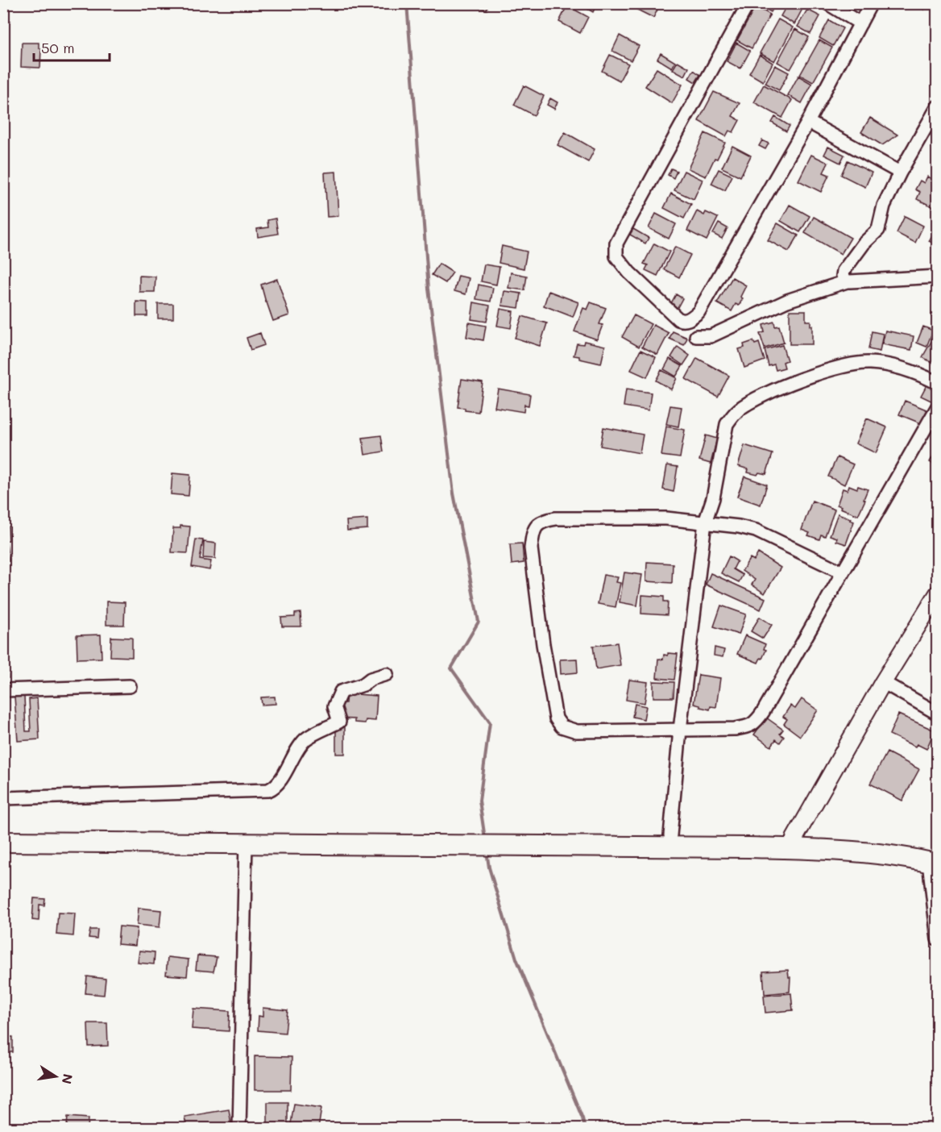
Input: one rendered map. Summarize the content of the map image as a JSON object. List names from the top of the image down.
{
  "scale_bar": "50 m",
  "north": "right"
}
